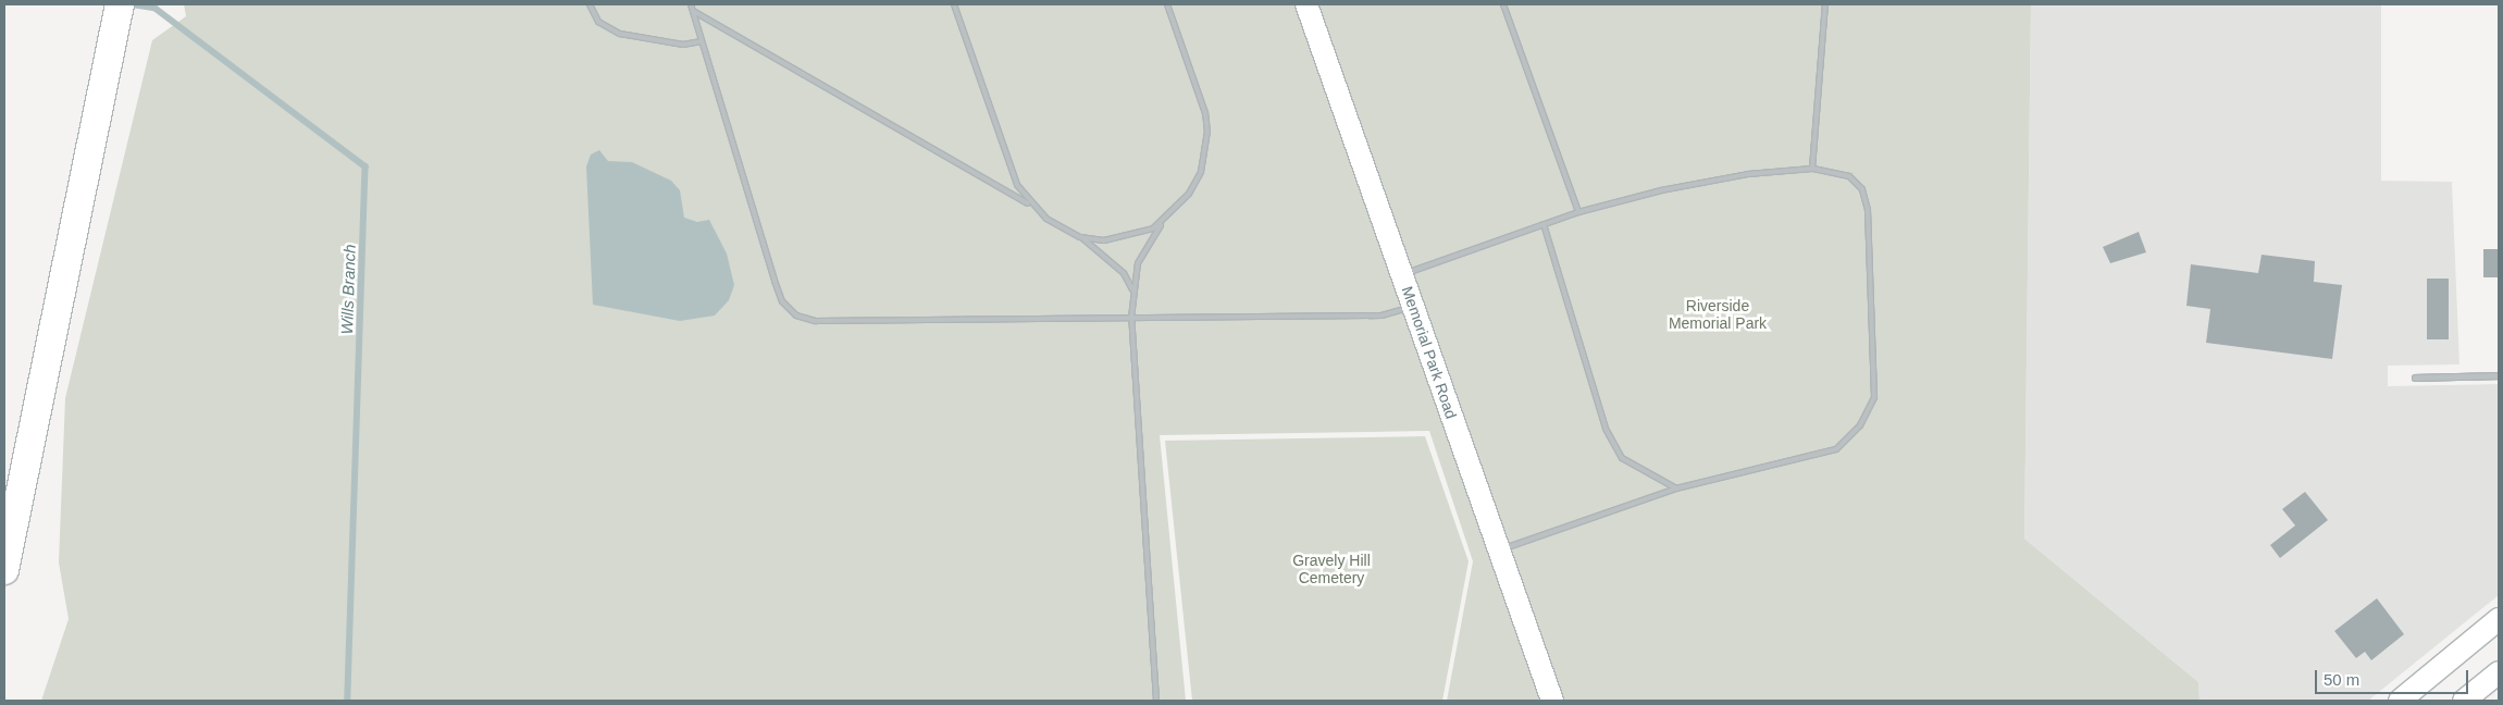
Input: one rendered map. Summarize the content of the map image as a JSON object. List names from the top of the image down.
{
  "streets": {
    "street": ["Memorial Park Road"]
  },
  "water": ["Wills Branch"],
  "parks": ["Riverside Memorial Park", "Gravely Hill Cemetery"],
  "scale_bar": "50 m"
}
